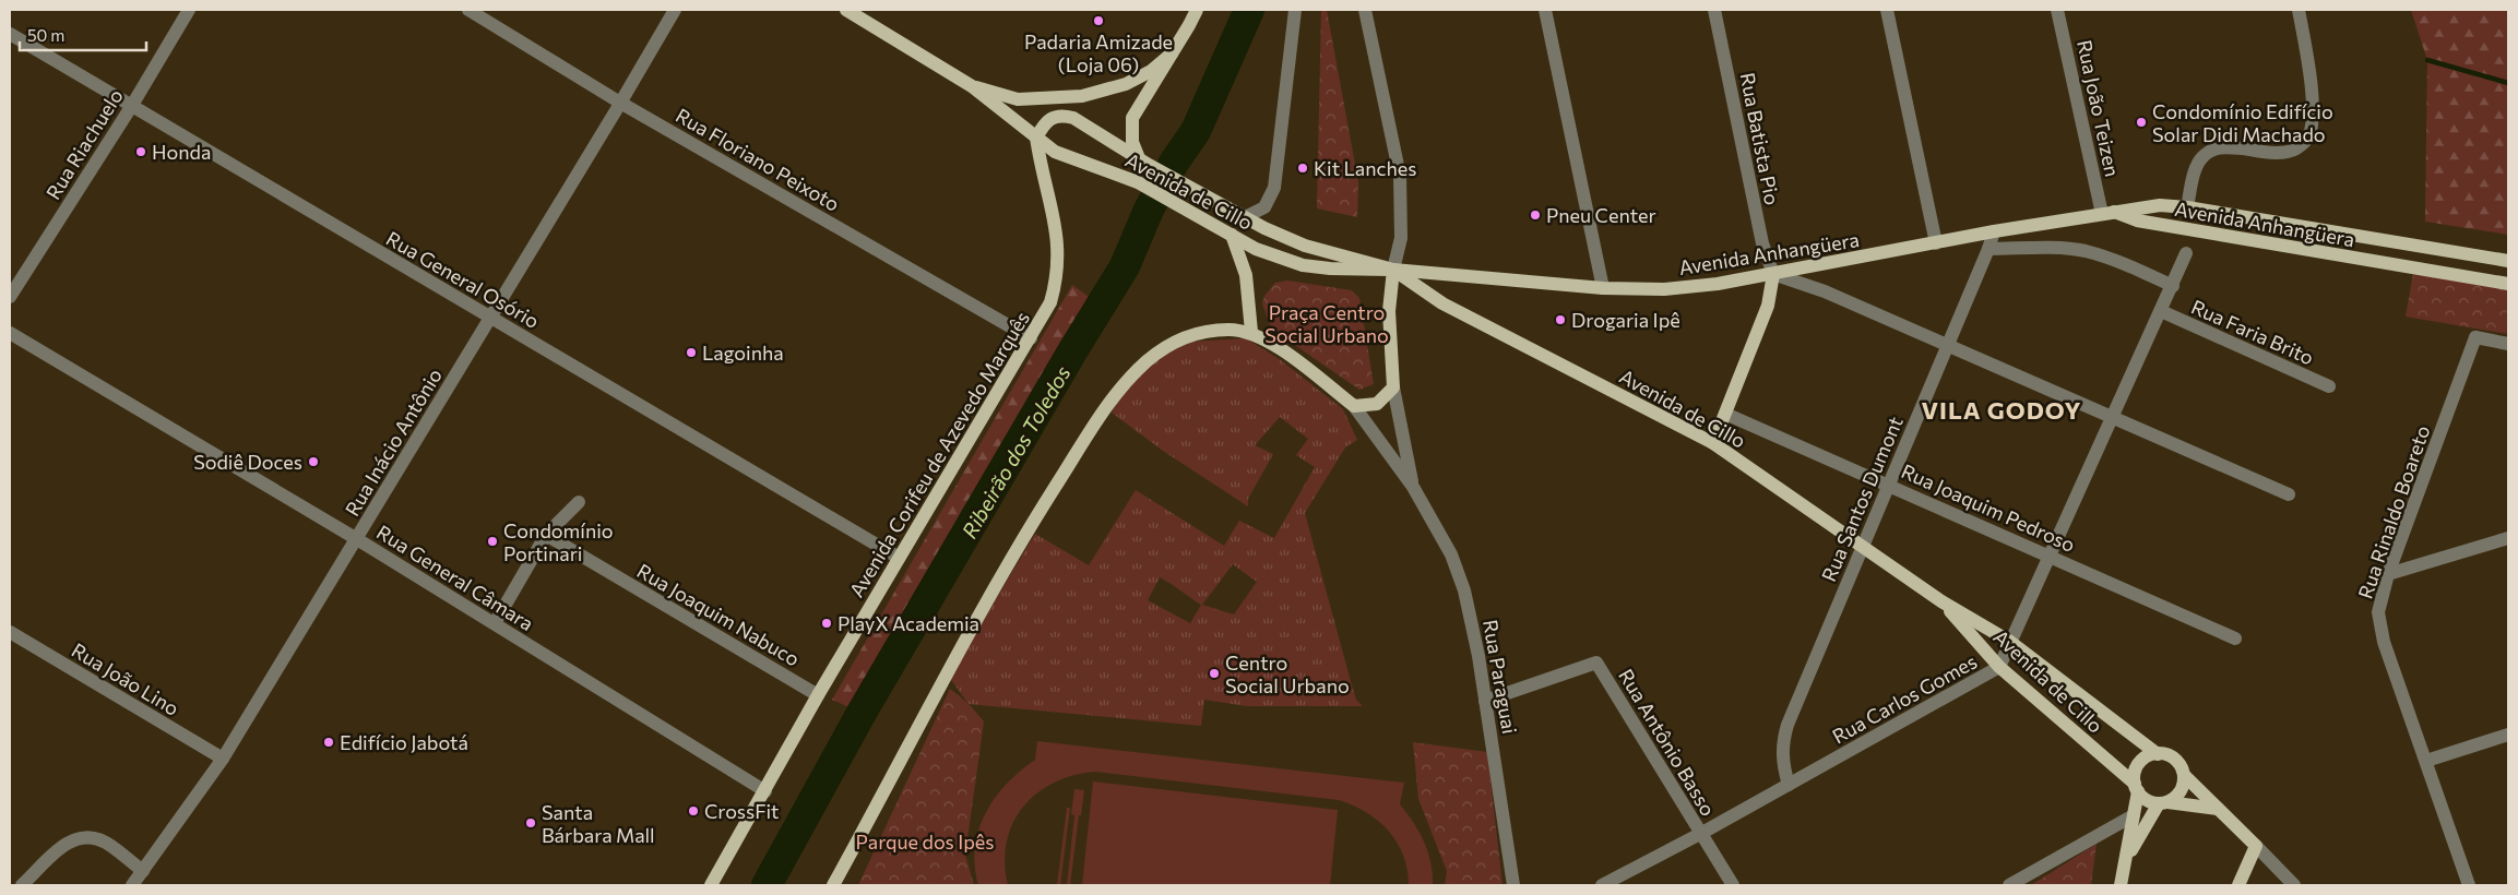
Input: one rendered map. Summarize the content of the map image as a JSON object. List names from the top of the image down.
{
  "streets": {
    "main road": [
      "Avenida de Cillo",
      "Avenida Anhangüera",
      "Avenida Corifeu de Azevedo Marquês",
      "Rua Paraguai"
    ],
    "street": [
      "Rua João Teizen",
      "Rua Batista Pio",
      "Rua Riachuelo",
      "Rua Floriano Peixoto",
      "Rua General Osório",
      "Rua Faria Brito",
      "Rua Inácio Antônio",
      "Rua Santos Dumont",
      "Rua Joaquim Pedroso",
      "Rua Rinaldo Boareto",
      "Rua General Câmara",
      "Rua Joaquim Nabuco",
      "Rua João Lino",
      "Rua Carlos Gomes",
      "Rua Antônio Basso"
    ]
  },
  "crossings": [
    ["Rua João Teizen", "Avenida Anhangüera"],
    ["Rua Batista Pio", "Avenida Anhangüera"],
    ["Rua Riachuelo", "Rua General Osório"],
    ["Rua Floriano Peixoto", "Rua Inácio Antônio"],
    ["Rua Floriano Peixoto", "Avenida Corifeu de Azevedo Marquês"],
    ["Avenida de Cillo", "Avenida Anhangüera"],
    ["Avenida de Cillo", "Avenida Corifeu de Azevedo Marquês"],
    ["Avenida de Cillo", "Rua Santos Dumont"],
    ["Avenida de Cillo", "Rua Carlos Gomes"],
    ["Avenida Anhangüera", "Rua Santos Dumont"],
    ["Rua General Osório", "Rua Inácio Antônio"],
    ["Rua General Osório", "Avenida Corifeu de Azevedo Marquês"],
    ["Rua Faria Brito", "Rua Santos Dumont"],
    ["Rua Faria Brito", "Rua Carlos Gomes"],
    ["Rua Inácio Antônio", "Rua General Câmara"],
    ["Rua Inácio Antônio", "Rua João Lino"],
    ["Avenida Corifeu de Azevedo Marquês", "Rua General Câmara"],
    ["Avenida Corifeu de Azevedo Marquês", "Rua Joaquim Nabuco"],
    ["Rua Santos Dumont", "Rua Joaquim Pedroso"],
    ["Rua Santos Dumont", "Rua Carlos Gomes"],
    ["Rua Joaquim Pedroso", "Rua Carlos Gomes"],
    ["Rua Paraguai", "Rua Antônio Basso"],
    ["Rua Carlos Gomes", "Rua Antônio Basso"]
  ],
  "districts": ["VILA GODOY"],
  "water": ["Ribeirão dos Toledos"],
  "parks": ["Praça Centro Social Urbano", "Parque dos Ipês"],
  "places": [
    "Padaria Amizade (Loja 06)",
    "Condomínio Edifício Solar Didi Machado",
    "Honda",
    "Kit Lanches",
    "Pneu Center",
    "Drogaria Ipê",
    "Lagoinha",
    "Sodiê Doces",
    "Condomínio Portinari",
    "PlayX Academia",
    "Centro Social Urbano",
    "Edifício Jabotá",
    "CrossFit",
    "Santa Bárbara Mall"
  ],
  "scale_bar": "50 m"
}
